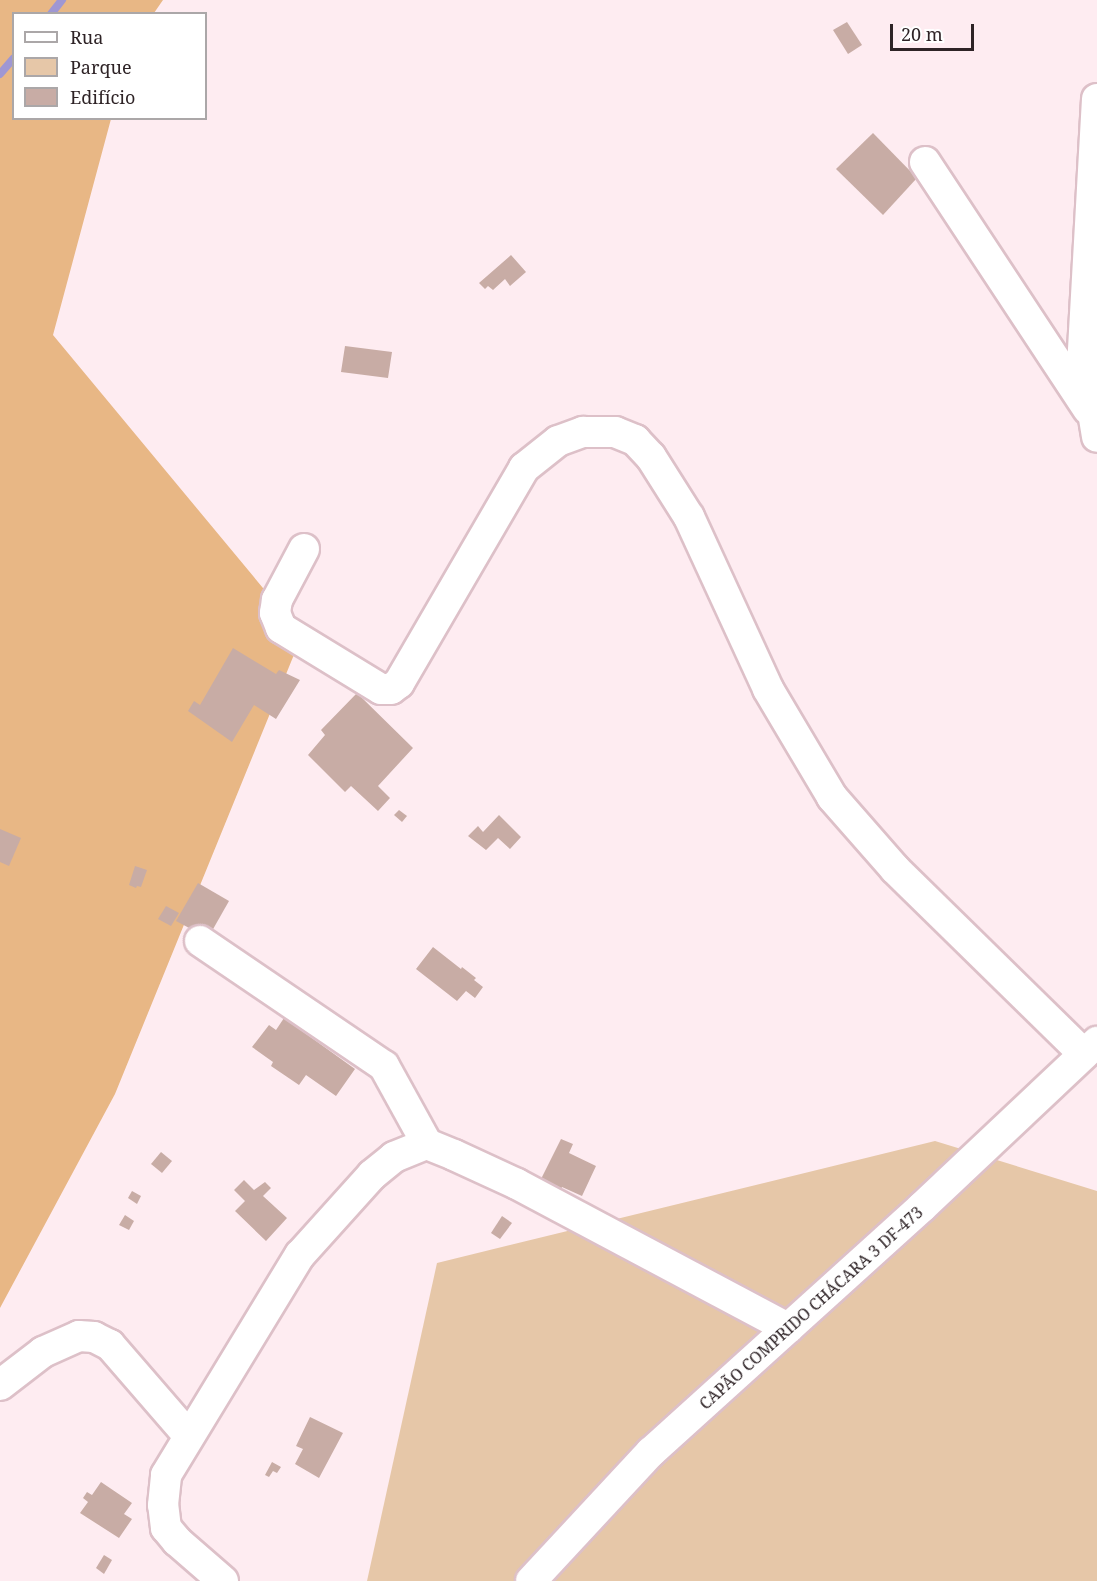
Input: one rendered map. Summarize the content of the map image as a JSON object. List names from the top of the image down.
{
  "streets": {
    "street": ["CAPÃO COMPRIDO CHÁCARA 3 DF-473"]
  },
  "legend": ["Rua", "Parque", "Edifício"],
  "scale_bar": "20 m"
}
